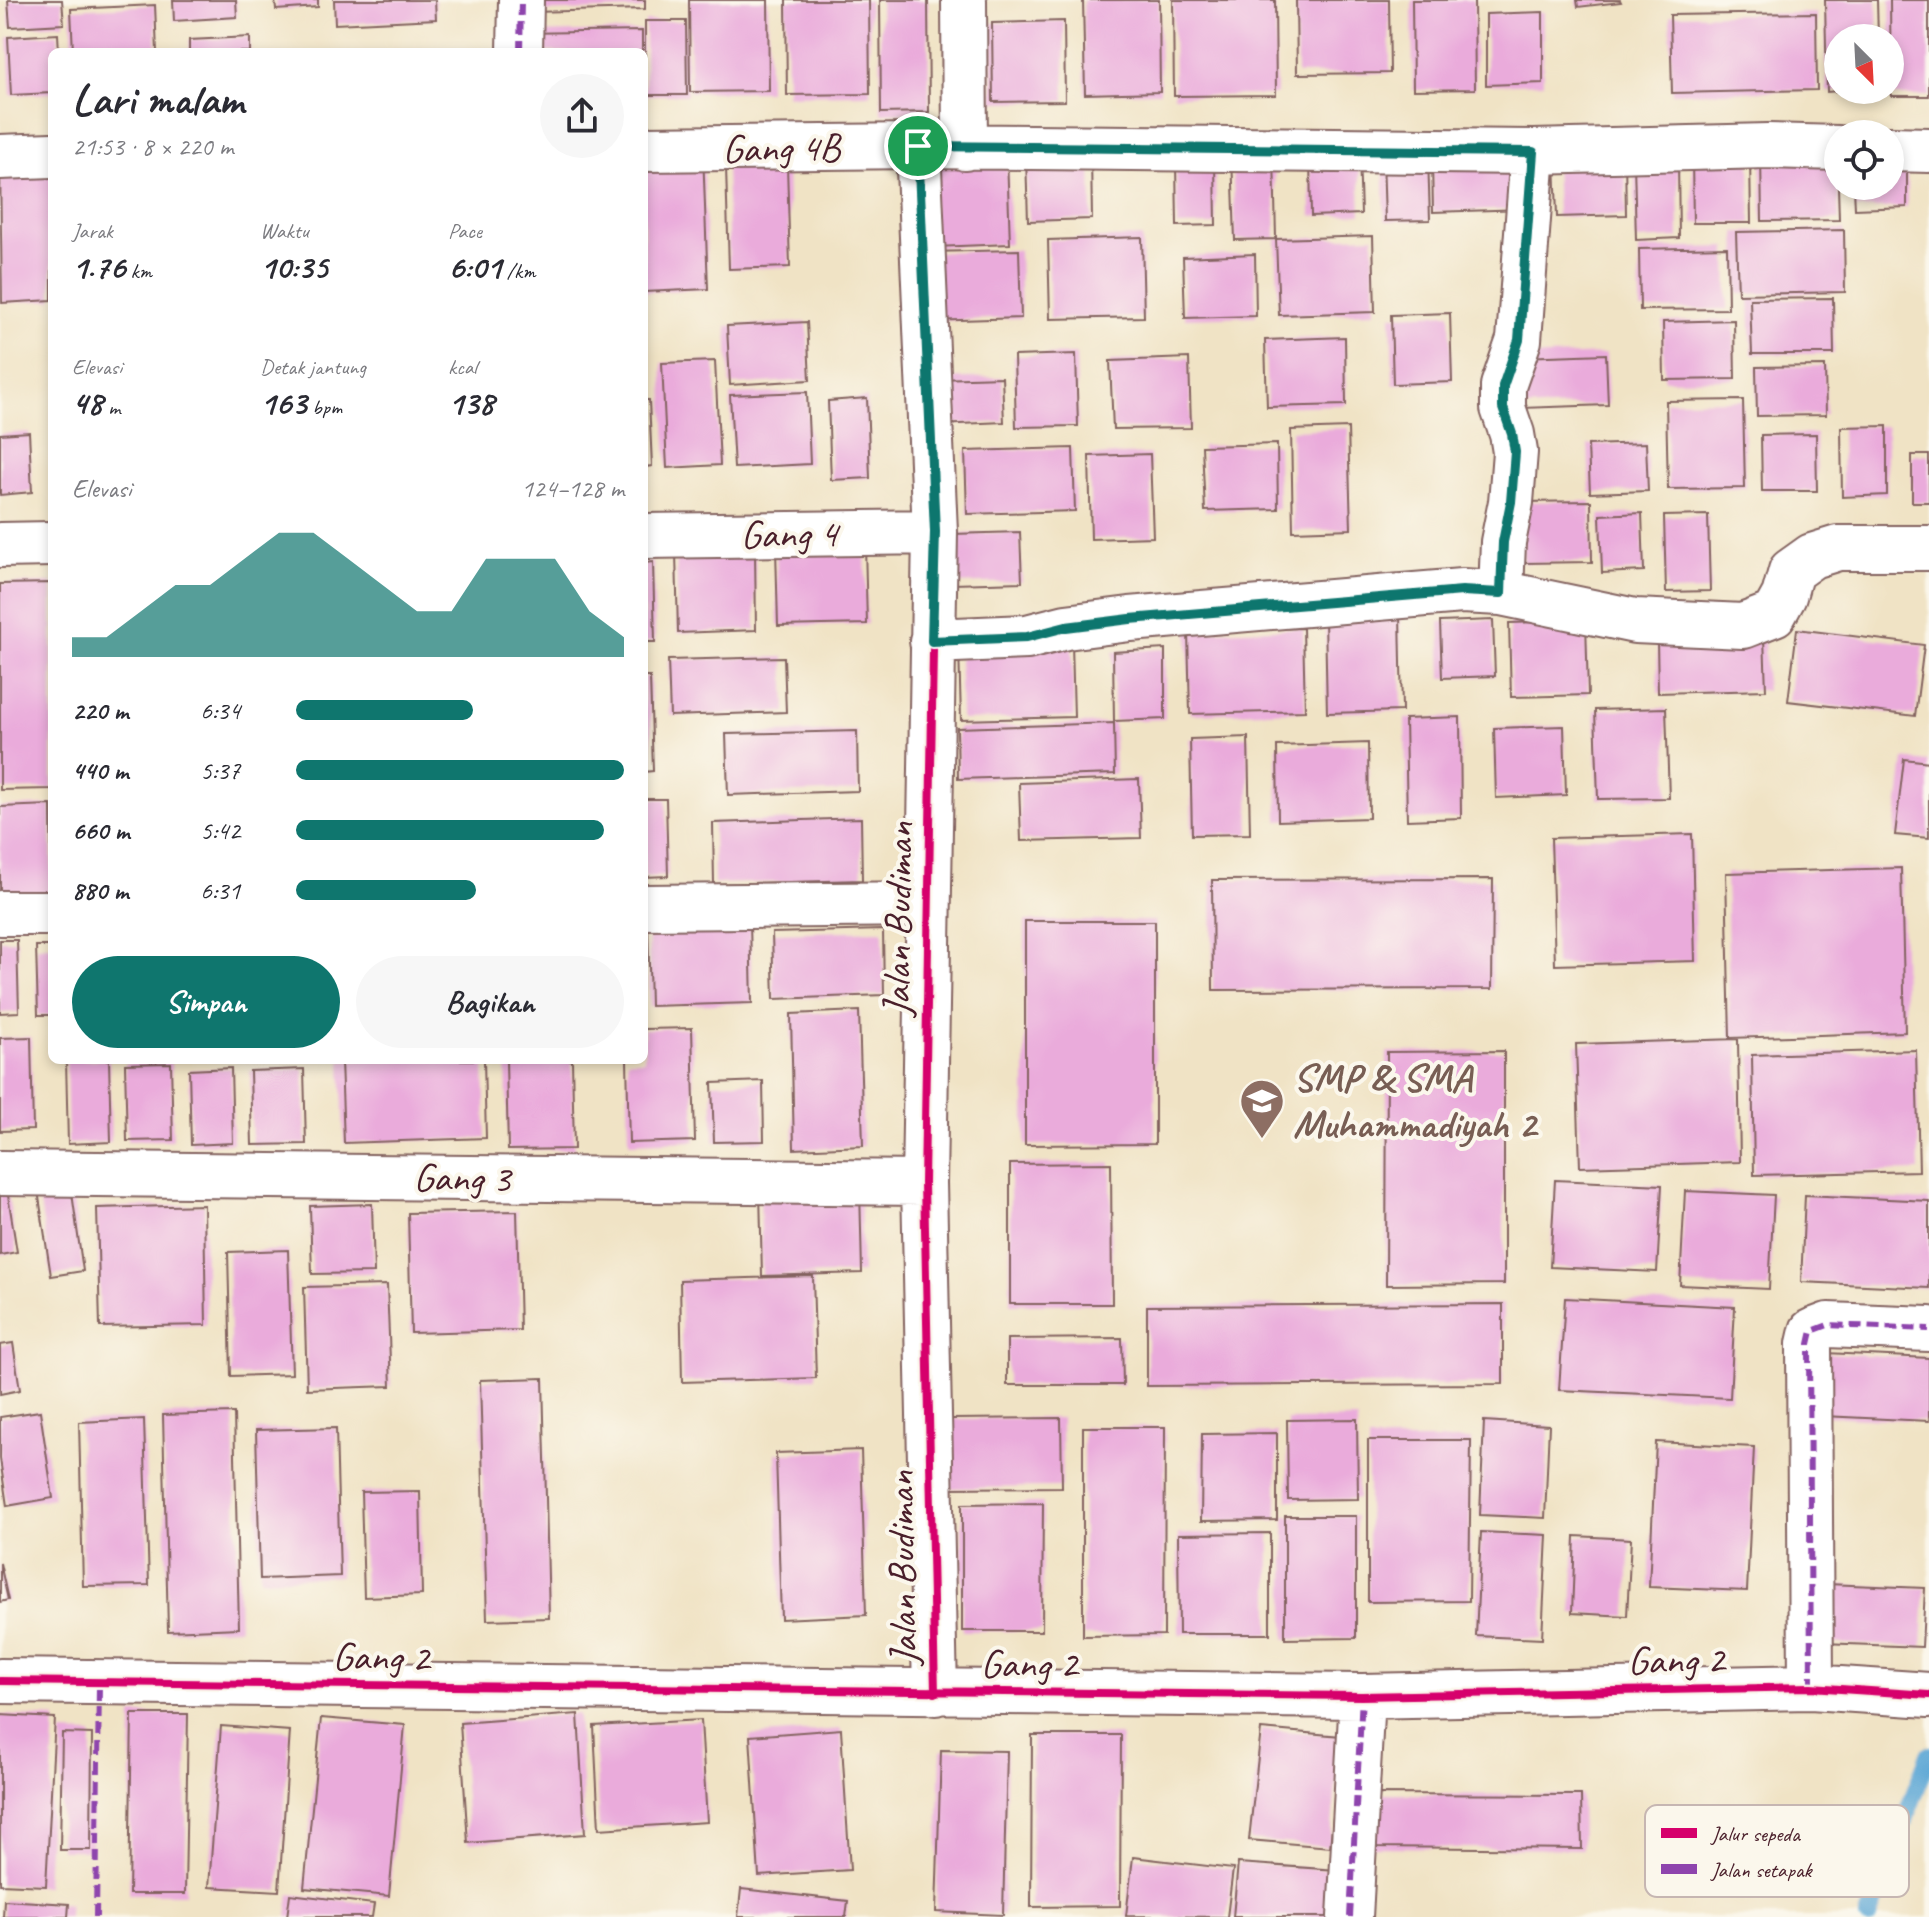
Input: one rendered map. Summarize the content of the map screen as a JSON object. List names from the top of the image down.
{
  "streets": {
    "street": [
      "Gang 4B",
      "Gang 4",
      "Jalan Budiman",
      "Gang 3",
      "Gang 2"
    ]
  },
  "crossings": [
    ["Gang 4B", "Jalan Budiman"],
    ["Gang 4", "Jalan Budiman"],
    ["Jalan Budiman", "Gang 3"],
    ["Jalan Budiman", "Gang 2"]
  ],
  "places": {
    "school or university": ["SMP & SMA Muhammadiyah 2"]
  },
  "legend": ["Jalur sepeda", "Jalan setapak"],
  "north": "bottom right",
  "page": {
    "heading": ["Lari malam", "21:53 · 8 × 220 m"],
    "stats": [
      ["Jarak", "1.76 km"],
      ["Waktu", "10:35"],
      ["Pace", "6:01 /km"],
      ["Elevasi", "48 m"],
      ["Detak jantung", "163 bpm"],
      ["kcal", "138"]
    ],
    "chart": ["Elevasi", "124–128 m"],
    "list": [
      {
        "name": "220 m",
        "note": "6:34"
      },
      {
        "name": "440 m",
        "note": "5:37"
      },
      {
        "name": "660 m",
        "note": "5:42"
      },
      {
        "name": "880 m",
        "note": "6:31"
      }
    ],
    "buttons": ["Simpan", "Bagikan"]
  }
}
